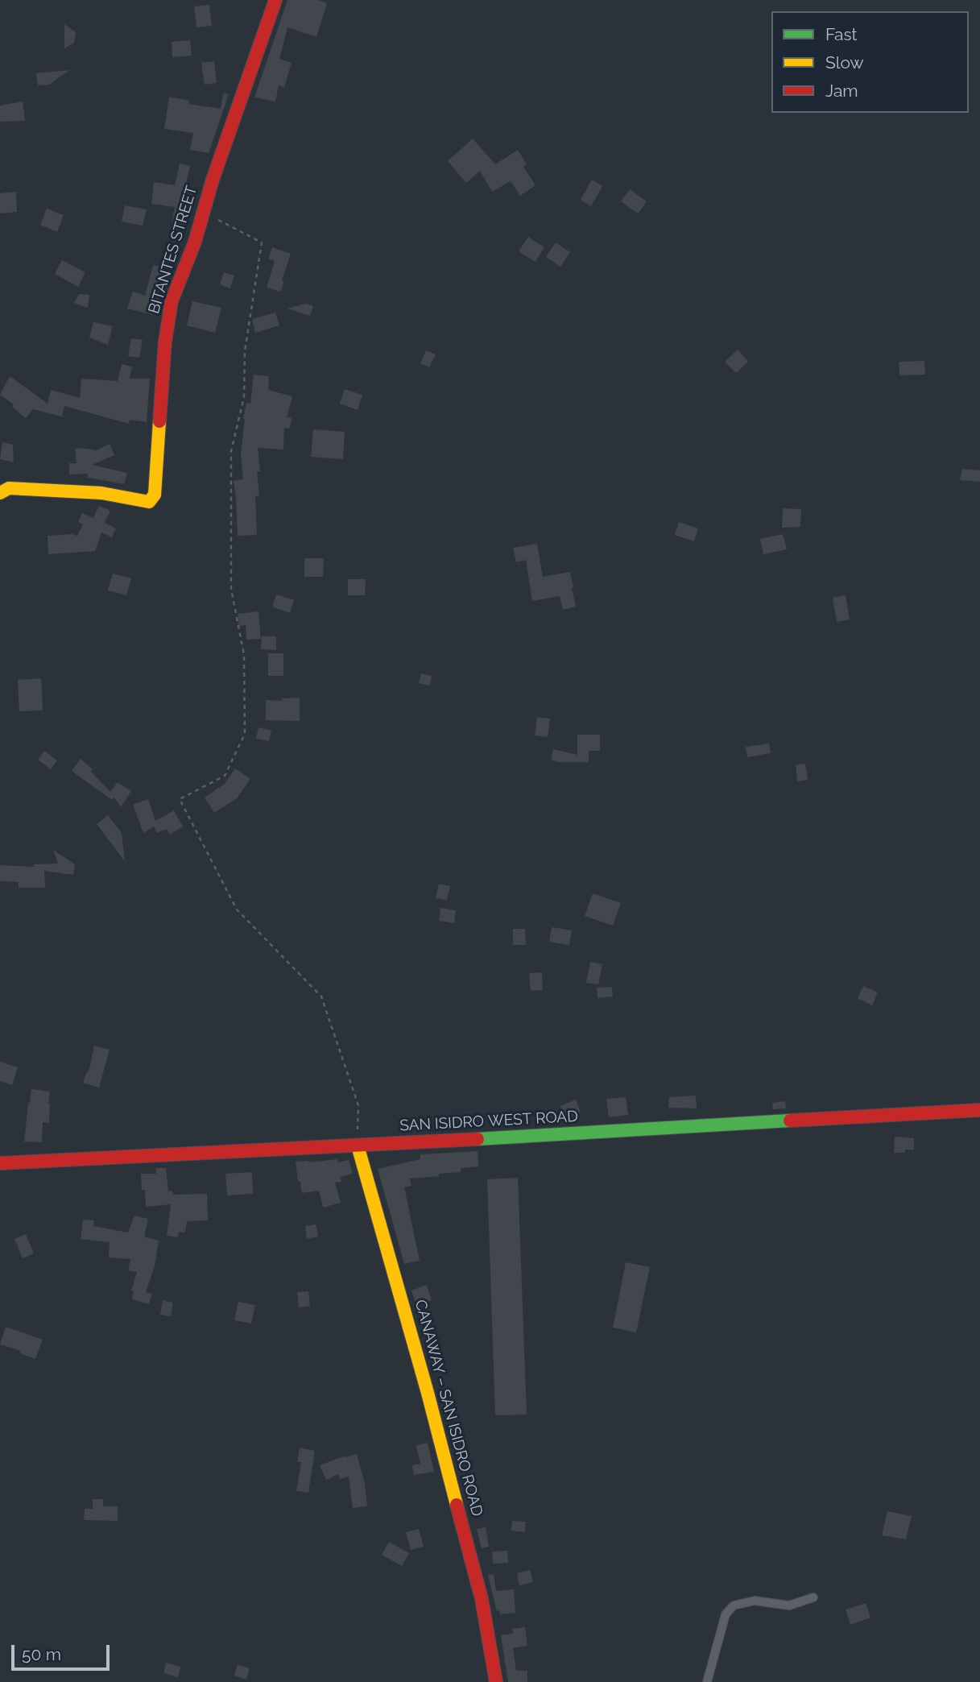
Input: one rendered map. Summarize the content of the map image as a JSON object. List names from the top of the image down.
{
  "streets": {
    "street": ["BITANTES STREET", "SAN ISIDRO WEST ROAD", "CANAWAY – SAN ISIDRO ROAD"]
  },
  "crossings": [
    ["SAN ISIDRO WEST ROAD", "CANAWAY – SAN ISIDRO ROAD"]
  ],
  "legend": ["Fast", "Slow", "Jam"],
  "scale_bar": "50 m"
}
